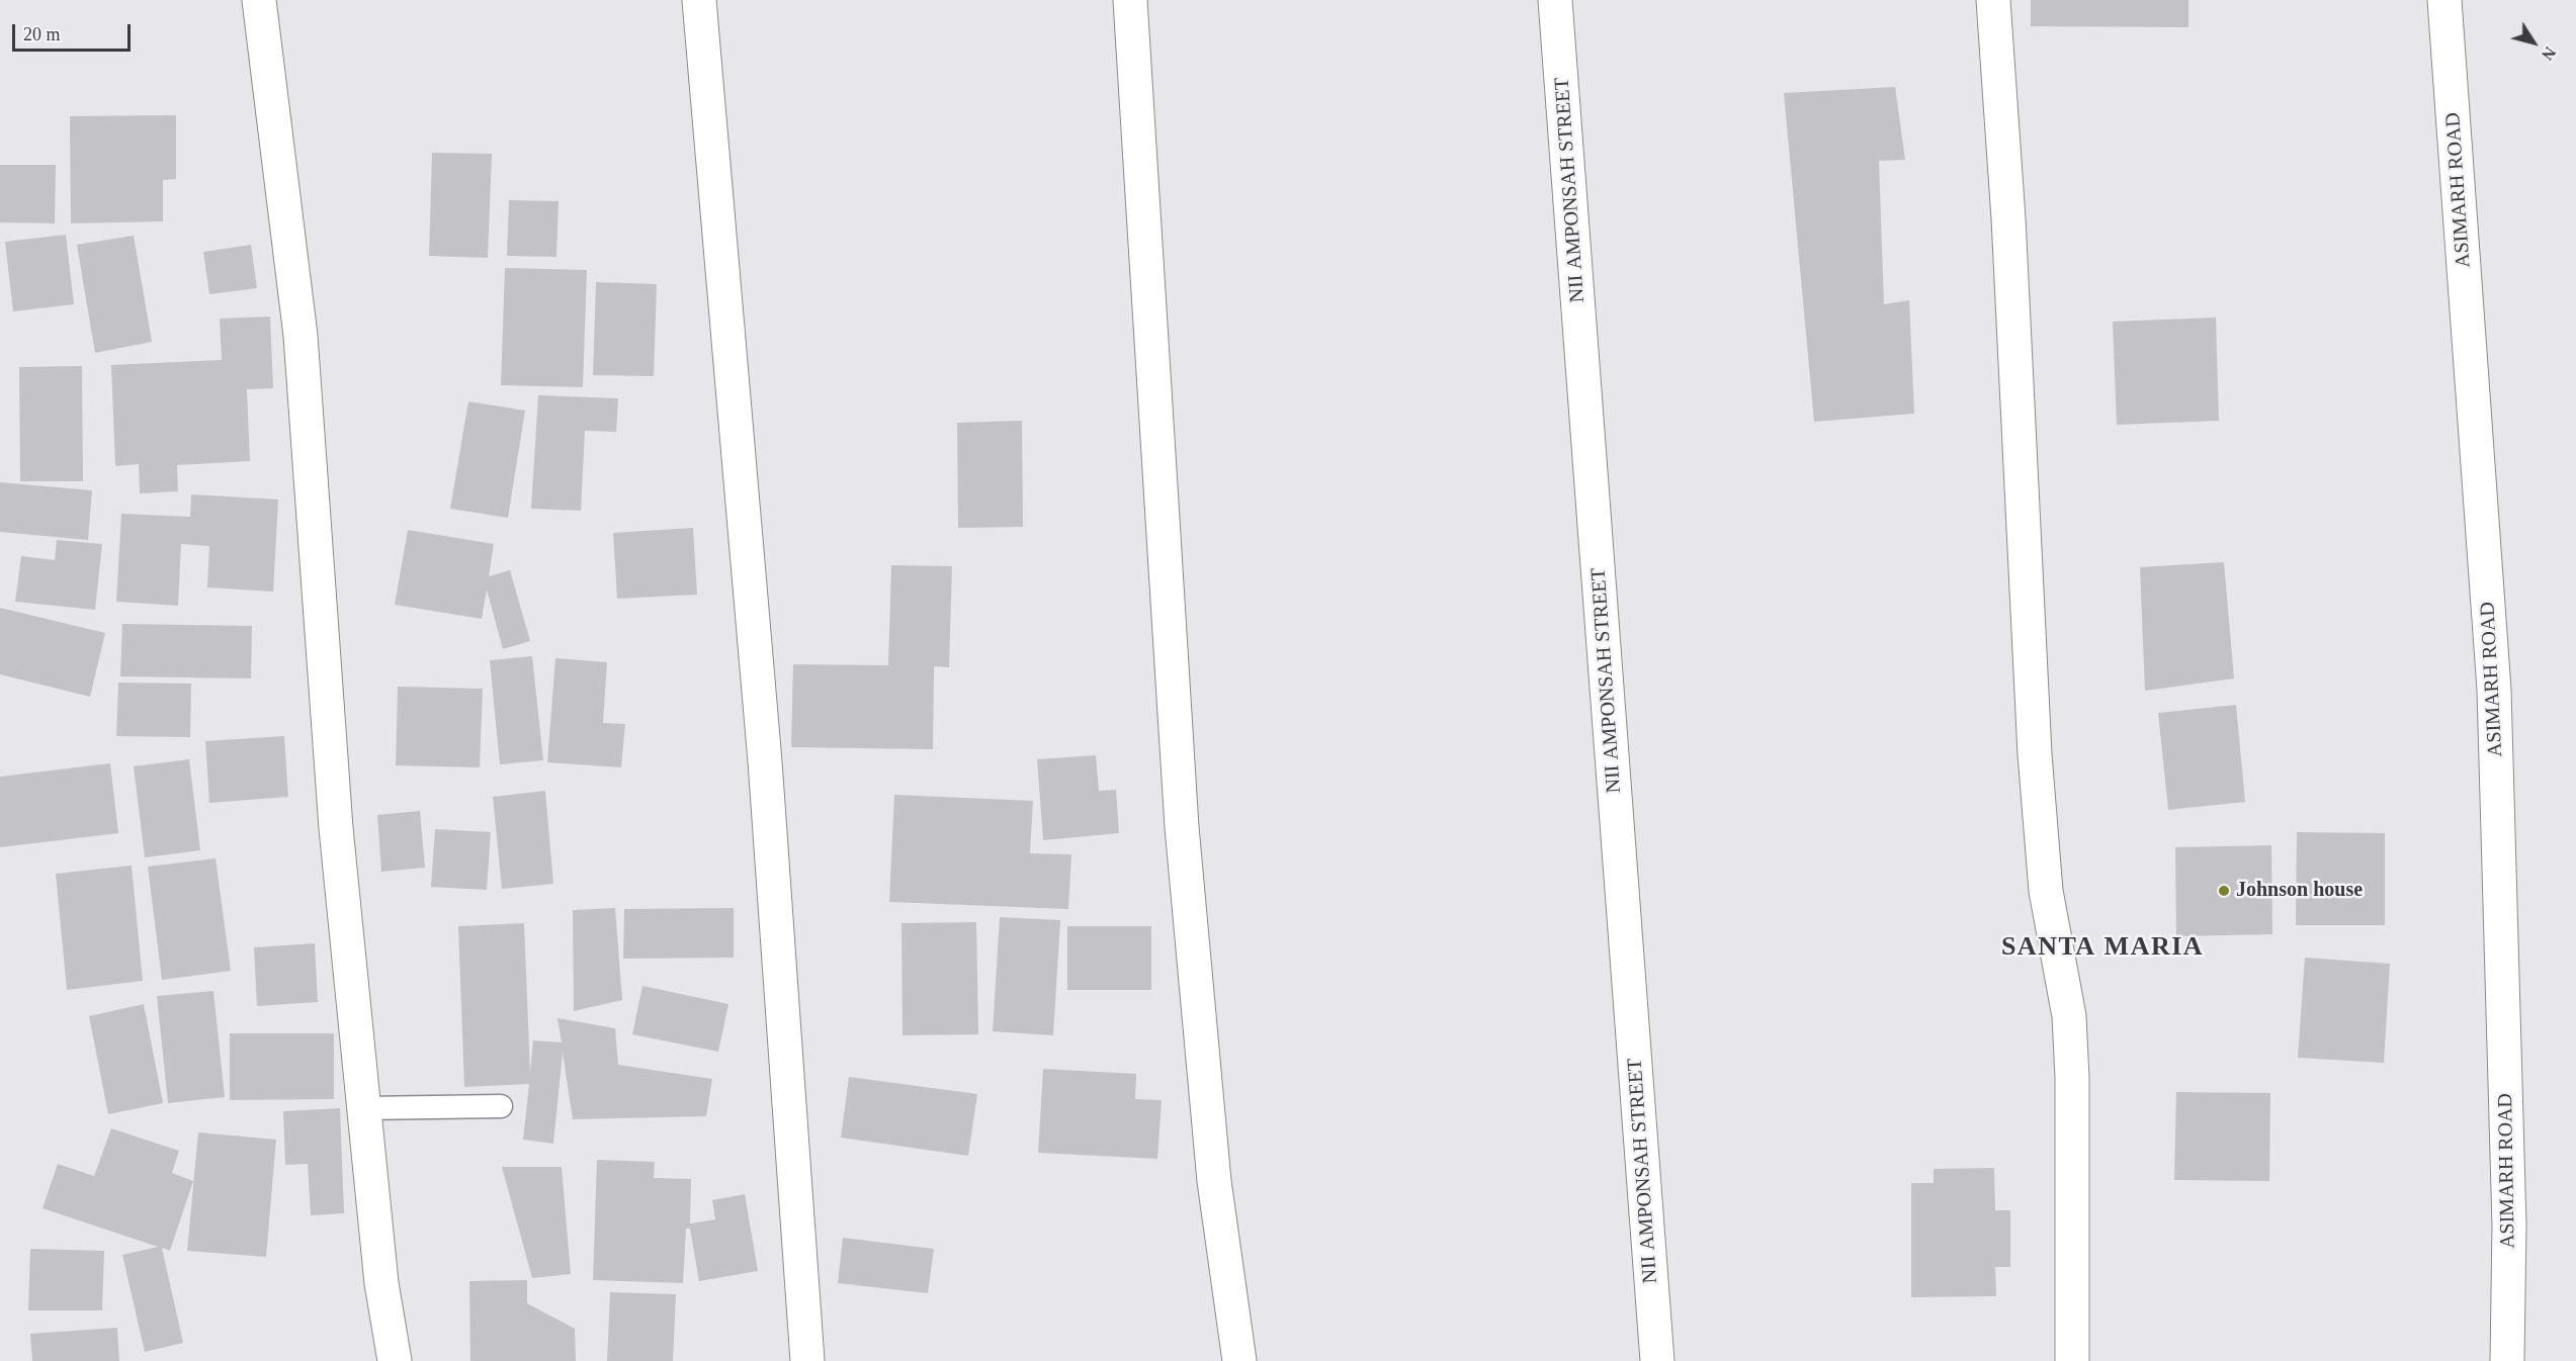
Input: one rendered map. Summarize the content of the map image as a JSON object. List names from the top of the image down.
{
  "streets": {
    "street": ["NII AMPONSAH STREET", "ASIMARH ROAD"]
  },
  "districts": ["SANTA MARIA"],
  "places": ["Johnson house"],
  "scale_bar": "20 m",
  "north": "bottom right"
}
